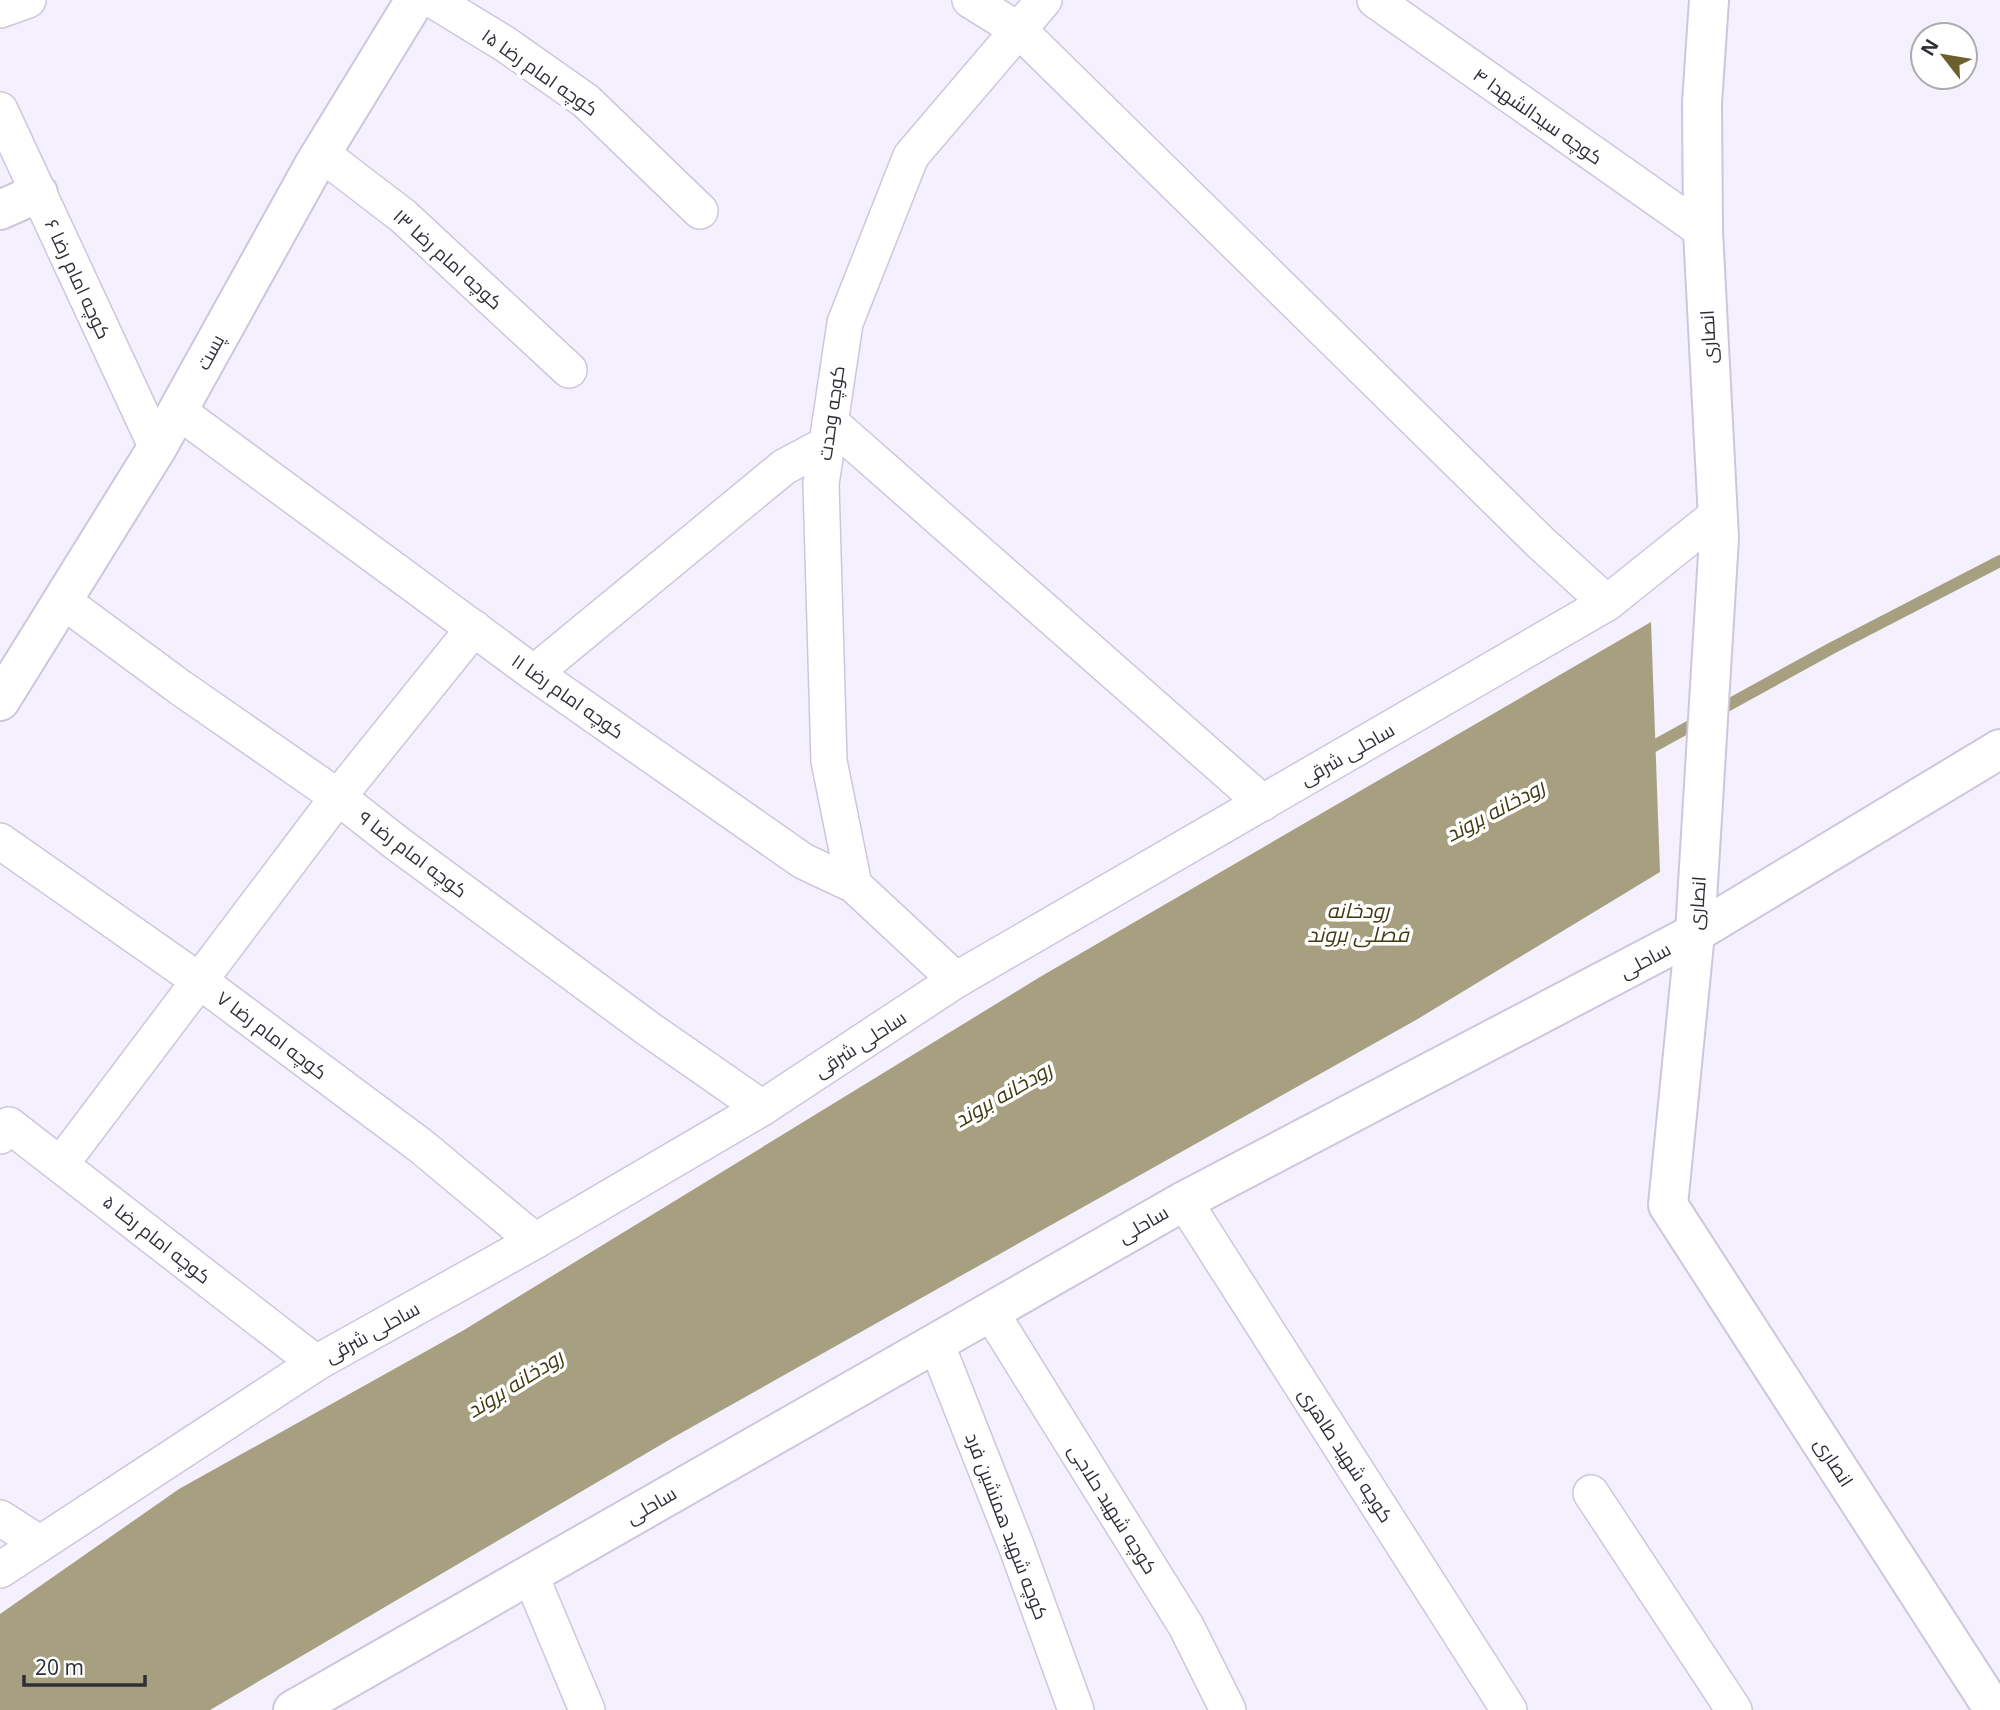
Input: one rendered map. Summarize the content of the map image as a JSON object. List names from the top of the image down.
{
  "streets": {
    "main road": ["انصاری", "پست", "ساحلی"],
    "street": [
      "کوچه امام رضا ۱۵",
      "کوچه سیدالشهدا ۴",
      "کوچه امام رضا ۱۳",
      "کوچه امام رضا ۶",
      "کوچه وحدت",
      "کوچه امام رضا ۱۱",
      "ساحلی شرقی",
      "کوچه امام رضا ۹",
      "کوچه امام رضا ۷",
      "کوچه امام رضا ۵",
      "کوچه شهید طاهری",
      "کوچه شهید حلاجی",
      "کوچه شهید همنشین فرد"
    ]
  },
  "crossings": [
    ["کوچه سیدالشهدا ۴", "انصاری"],
    ["کوچه امام رضا ۱۳", "پست"],
    ["کوچه امام رضا ۶", "پست"],
    ["انصاری", "ساحلی شرقی"],
    ["انصاری", "ساحلی"],
    ["پست", "کوچه امام رضا ۱۱"],
    ["پست", "کوچه امام رضا ۹"],
    ["کوچه وحدت", "کوچه امام رضا ۱۱"],
    ["کوچه امام رضا ۱۱", "ساحلی شرقی"],
    ["ساحلی شرقی", "کوچه امام رضا ۹"],
    ["ساحلی شرقی", "کوچه امام رضا ۷"],
    ["ساحلی شرقی", "کوچه امام رضا ۵"],
    ["ساحلی", "کوچه شهید طاهری"],
    ["ساحلی", "کوچه شهید حلاجی"],
    ["ساحلی", "کوچه شهید همنشین فرد"]
  ],
  "water": ["رودخانه بروند", "رودخانه فصلی بروند"],
  "scale_bar": "20 m",
  "north": "top left"
}
